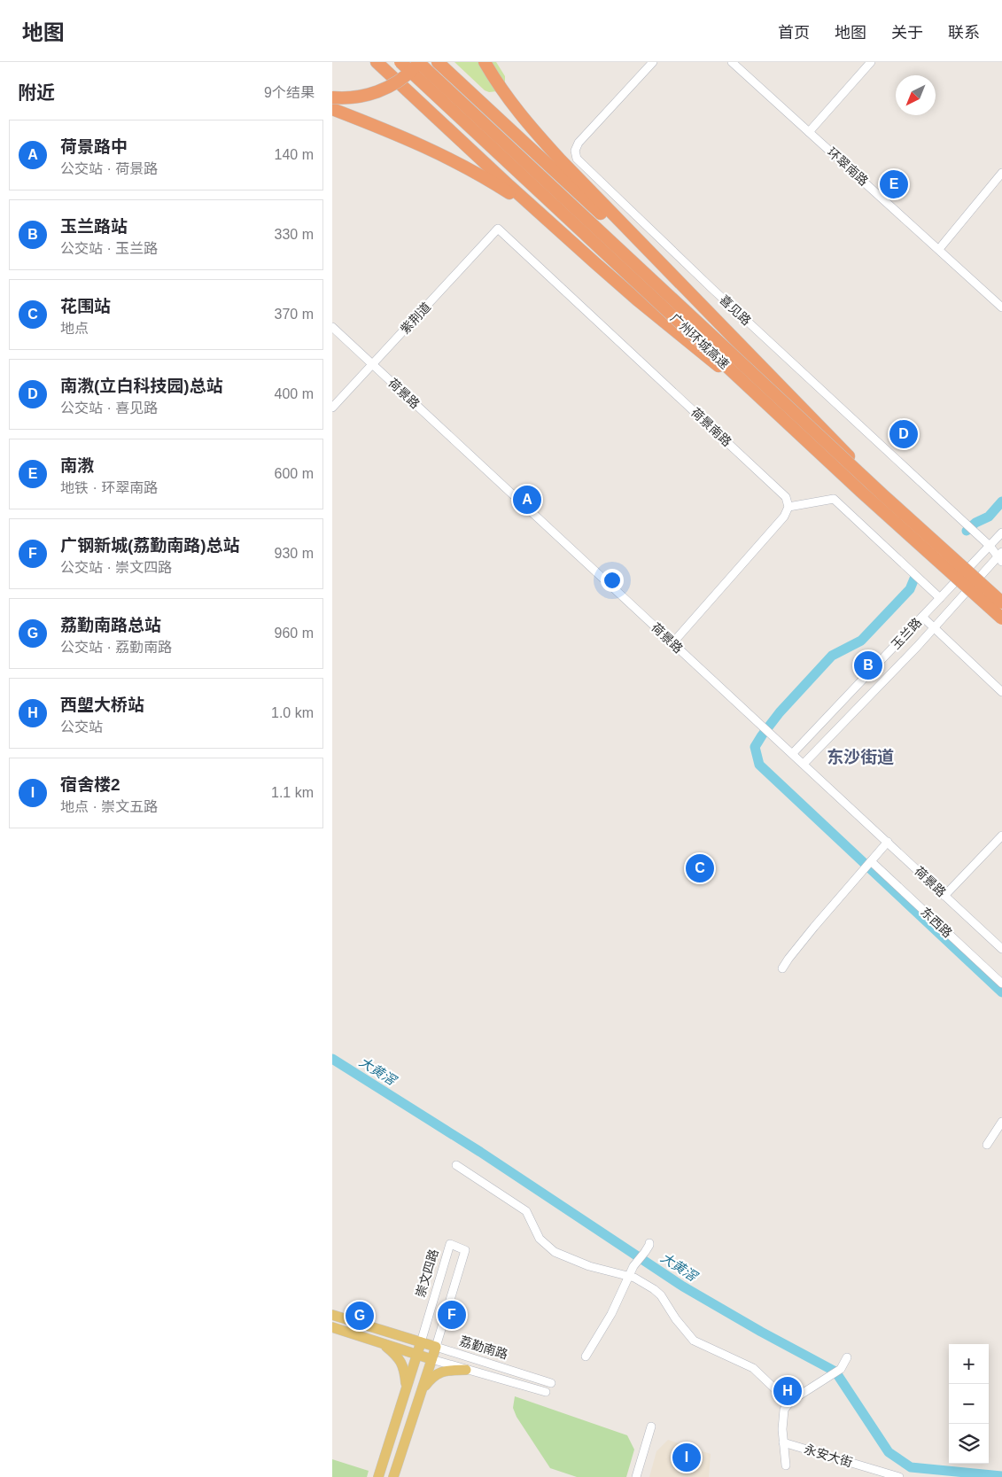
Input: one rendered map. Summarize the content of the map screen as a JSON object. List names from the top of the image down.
{
  "streets": {
    "highway": ["广州环城高速"],
    "main road": ["崇文四路", "荔勤南路"],
    "street": [
      "环翠南路",
      "喜见路",
      "紫荆道",
      "荷景路",
      "荷景南路",
      "玉兰路",
      "东西路",
      "永安大街"
    ]
  },
  "crossings": [
    ["喜见路", "玉兰路"],
    ["紫荆道", "荷景路"],
    ["紫荆道", "荷景南路"],
    ["荷景路", "玉兰路"],
    ["崇文四路", "荔勤南路"]
  ],
  "districts": ["东沙街道"],
  "water": ["大黄滘"],
  "north": "bottom left",
  "page": {
    "header": "地图",
    "nav": [
      "首页",
      "地图",
      "关于",
      "联系"
    ],
    "heading": ["附近", "9个结果"],
    "list": [
      {
        "mark": "A",
        "name": "荷景路中",
        "note": "公交站 · 荷景路",
        "value": "140 m"
      },
      {
        "mark": "B",
        "name": "玉兰路站",
        "note": "公交站 · 玉兰路",
        "value": "330 m"
      },
      {
        "mark": "C",
        "name": "花围站",
        "note": "地点",
        "value": "370 m"
      },
      {
        "mark": "D",
        "name": "南漖(立白科技园)总站",
        "note": "公交站 · 喜见路",
        "value": "400 m"
      },
      {
        "mark": "E",
        "name": "南漖",
        "note": "地铁 · 环翠南路",
        "value": "600 m"
      },
      {
        "mark": "F",
        "name": "广钢新城(荔勤南路)总站",
        "note": "公交站 · 崇文四路",
        "value": "930 m"
      },
      {
        "mark": "G",
        "name": "荔勤南路总站",
        "note": "公交站 · 荔勤南路",
        "value": "960 m"
      },
      {
        "mark": "H",
        "name": "西塱大桥站",
        "note": "公交站",
        "value": "1.0 km"
      },
      {
        "mark": "I",
        "name": "宿舍楼2",
        "note": "地点 · 崇文五路",
        "value": "1.1 km"
      }
    ],
    "pins": [
      "E",
      "D",
      "A",
      "B",
      "C",
      "F",
      "G",
      "H",
      "I"
    ],
    "map_buttons": ["+", "−"]
  }
}
